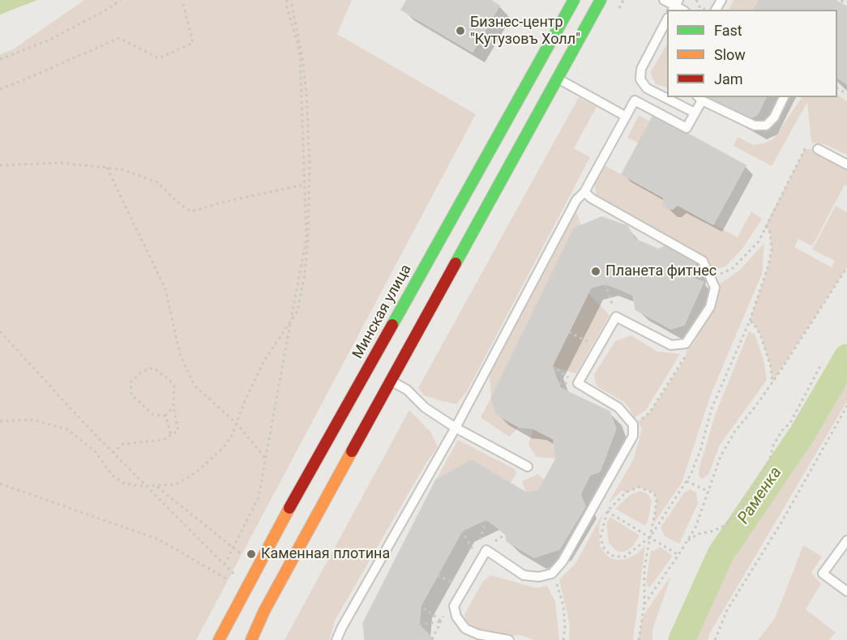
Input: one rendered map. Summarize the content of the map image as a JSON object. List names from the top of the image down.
{
  "streets": {
    "main road": ["Минская улица"]
  },
  "water": ["Раменка"],
  "places": ["Бизнес-центр \"Кутузовъ Холл\"", "Планета фитнес", "Каменная плотина"],
  "legend": ["Fast", "Slow", "Jam"]
}
